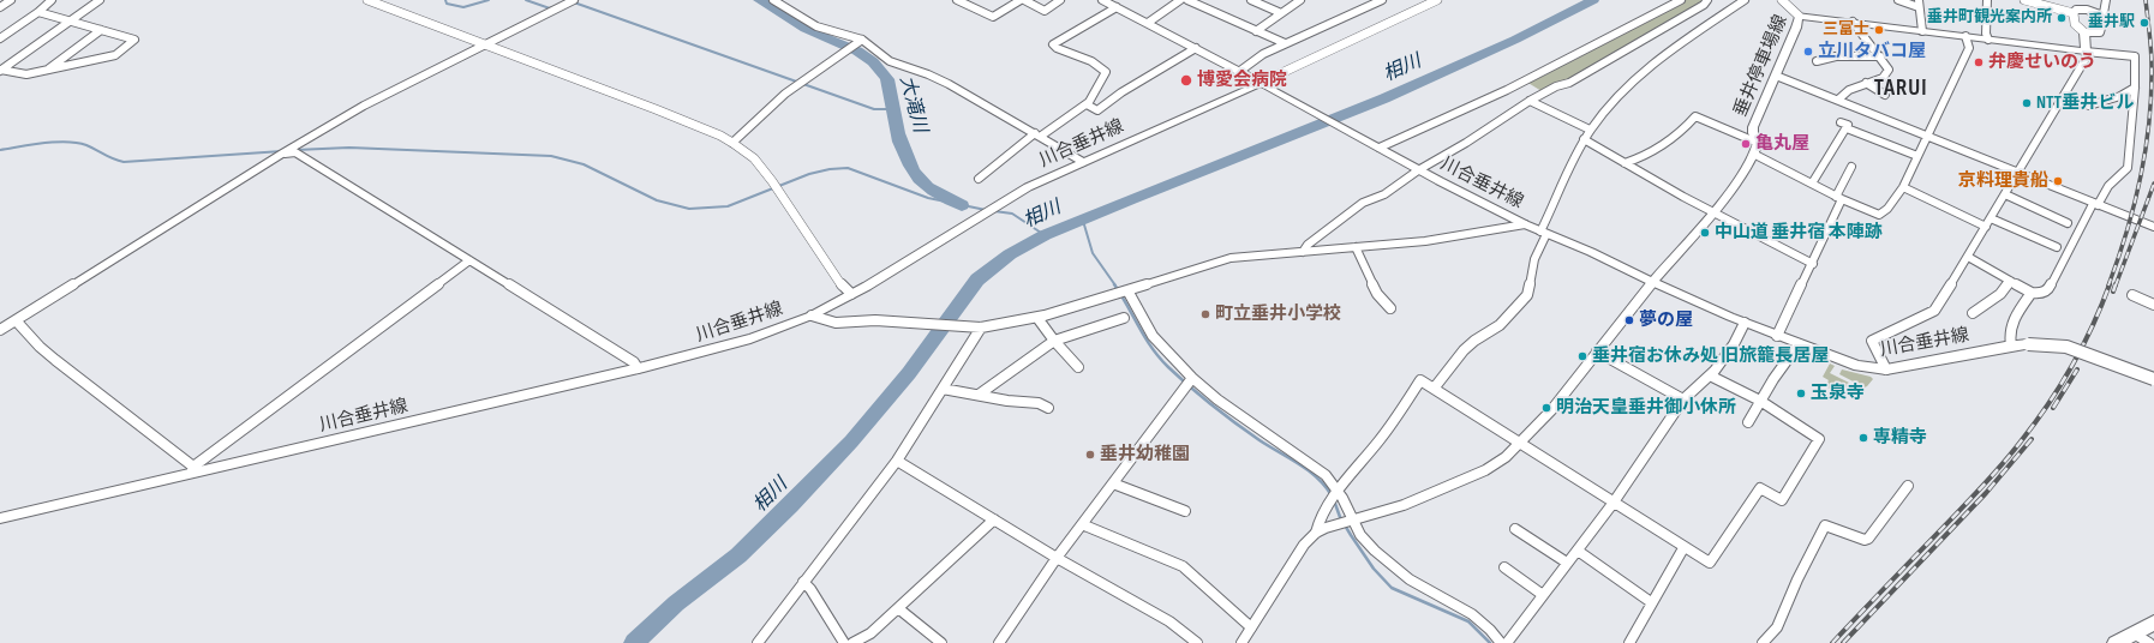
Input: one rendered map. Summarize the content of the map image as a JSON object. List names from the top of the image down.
{
  "streets": {
    "main road": ["垂井停車場線", "川合垂井線"]
  },
  "crossings": [
    ["垂井停車場線", "川合垂井線"]
  ],
  "districts": ["TARUI"],
  "water": ["相川", "大滝川"],
  "places": [
    "垂井町観光案内所",
    "垂井駅",
    "三富士",
    "立川タバコ屋",
    "弁慶せいのう",
    "博愛会病院",
    "NTT垂井ビル",
    "亀丸屋",
    "京料理貴船",
    "中山道 垂井宿 本陣跡",
    "町立垂井小学校",
    "夢の屋",
    "垂井宿お休み処 旧旅籠長居屋",
    "玉泉寺",
    "明治天皇垂井御小休所",
    "専精寺",
    "垂井幼稚園"
  ]
}
